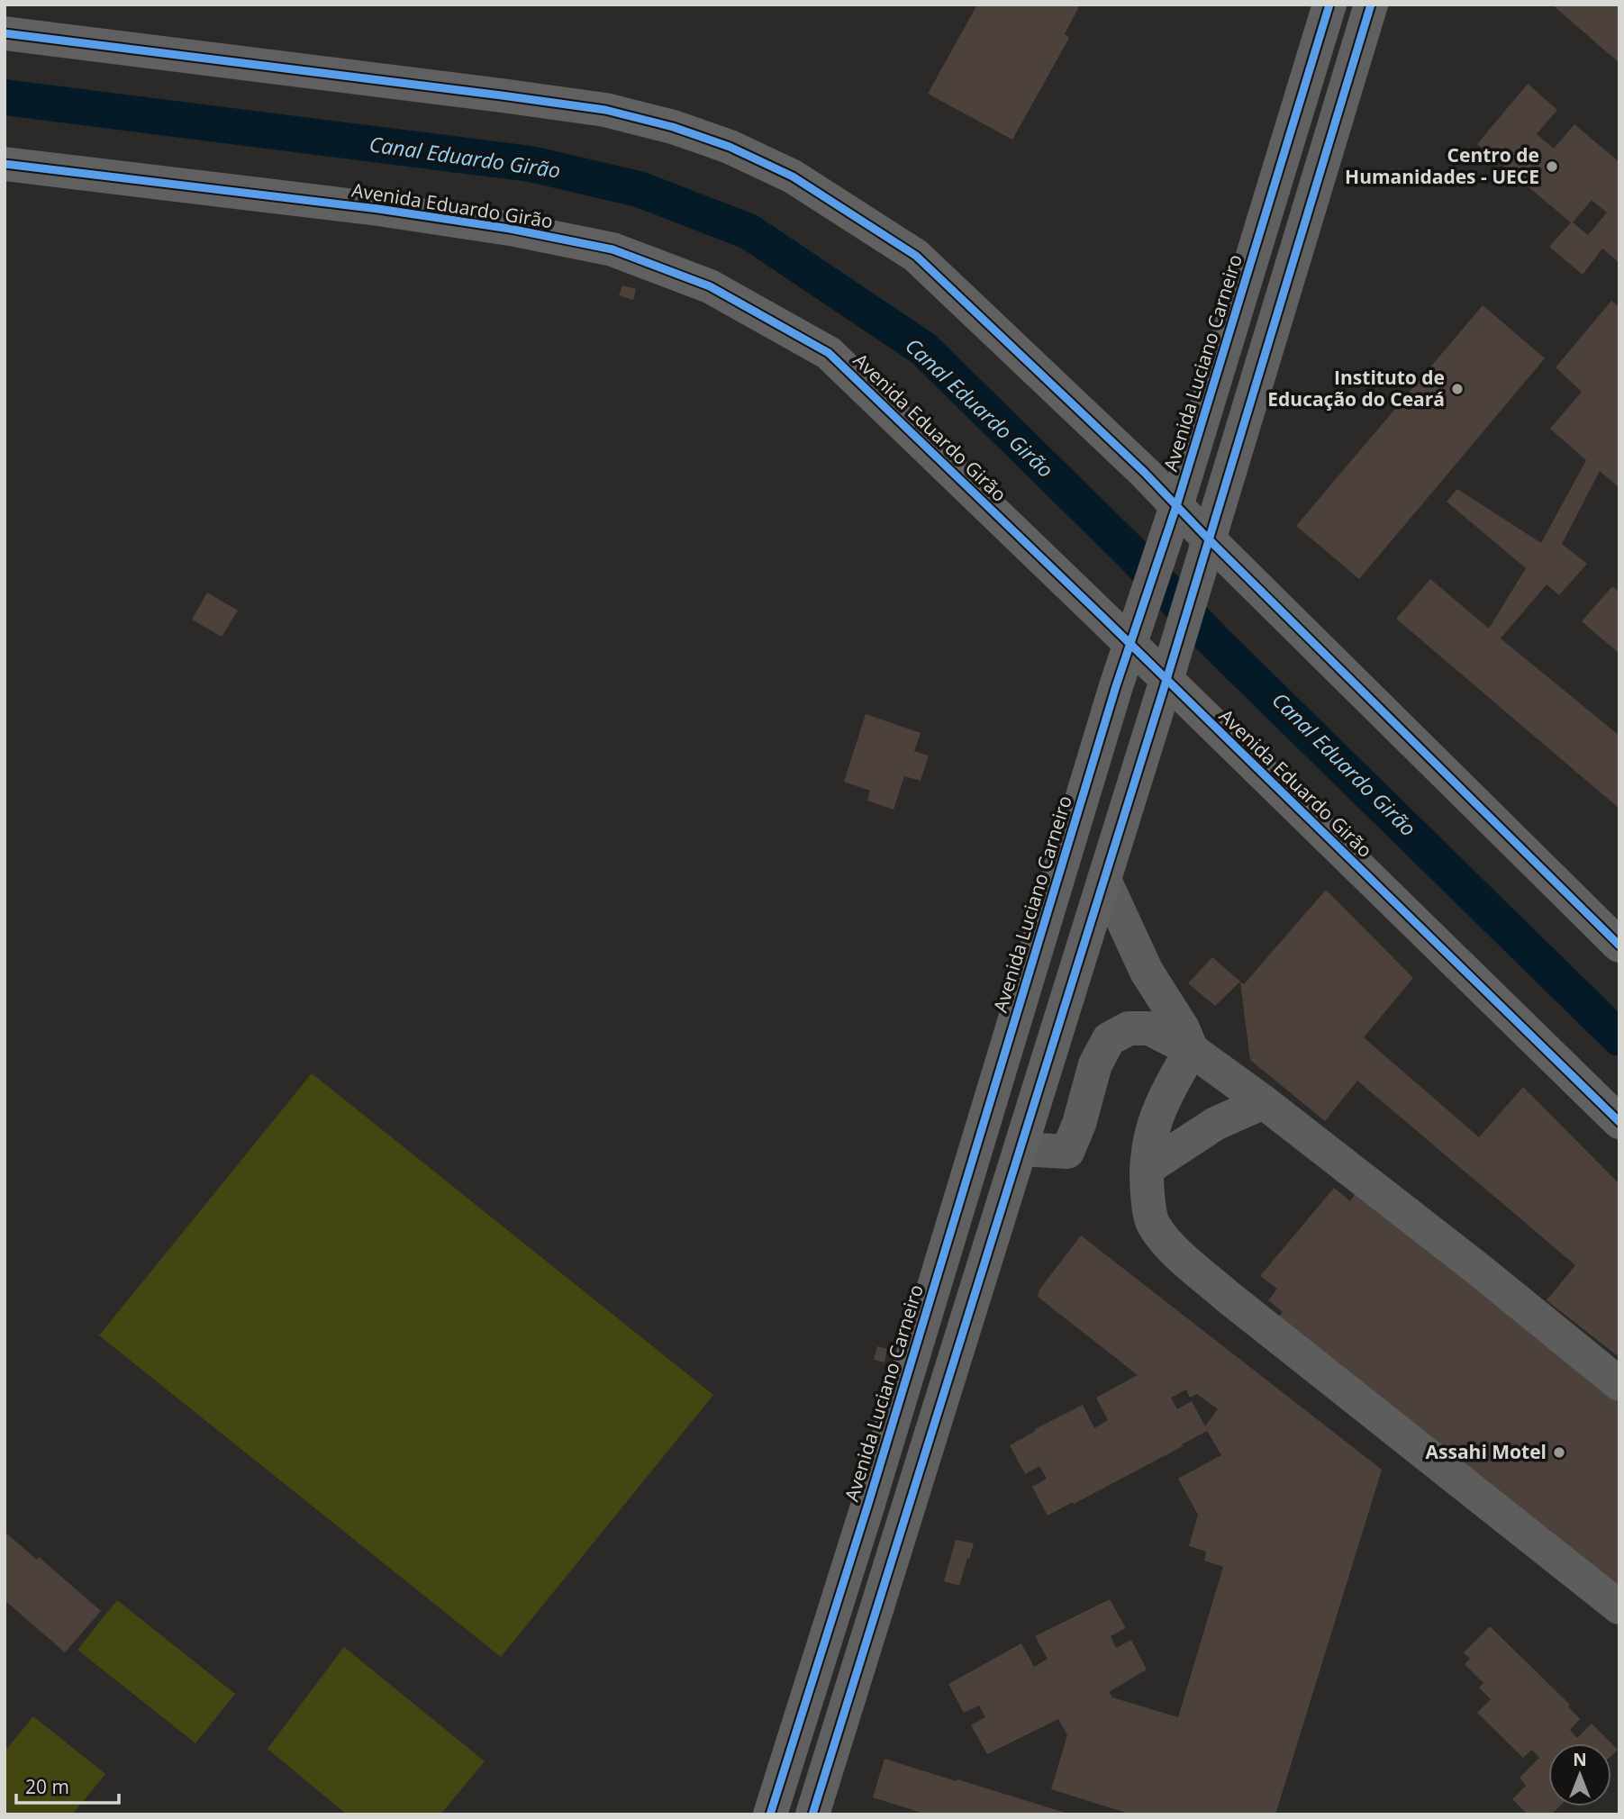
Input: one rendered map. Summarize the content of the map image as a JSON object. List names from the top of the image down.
{
  "streets": {
    "main road": ["Avenida Eduardo Girão", "Avenida Luciano Carneiro"]
  },
  "crossings": [
    ["Avenida Eduardo Girão", "Avenida Luciano Carneiro"]
  ],
  "water": ["Canal Eduardo Girão"],
  "places": ["Centro de Humanidades - UECE", "Instituto de Educação do Ceará", "Assahi Motel"],
  "scale_bar": "20 m",
  "north": "top"
}
